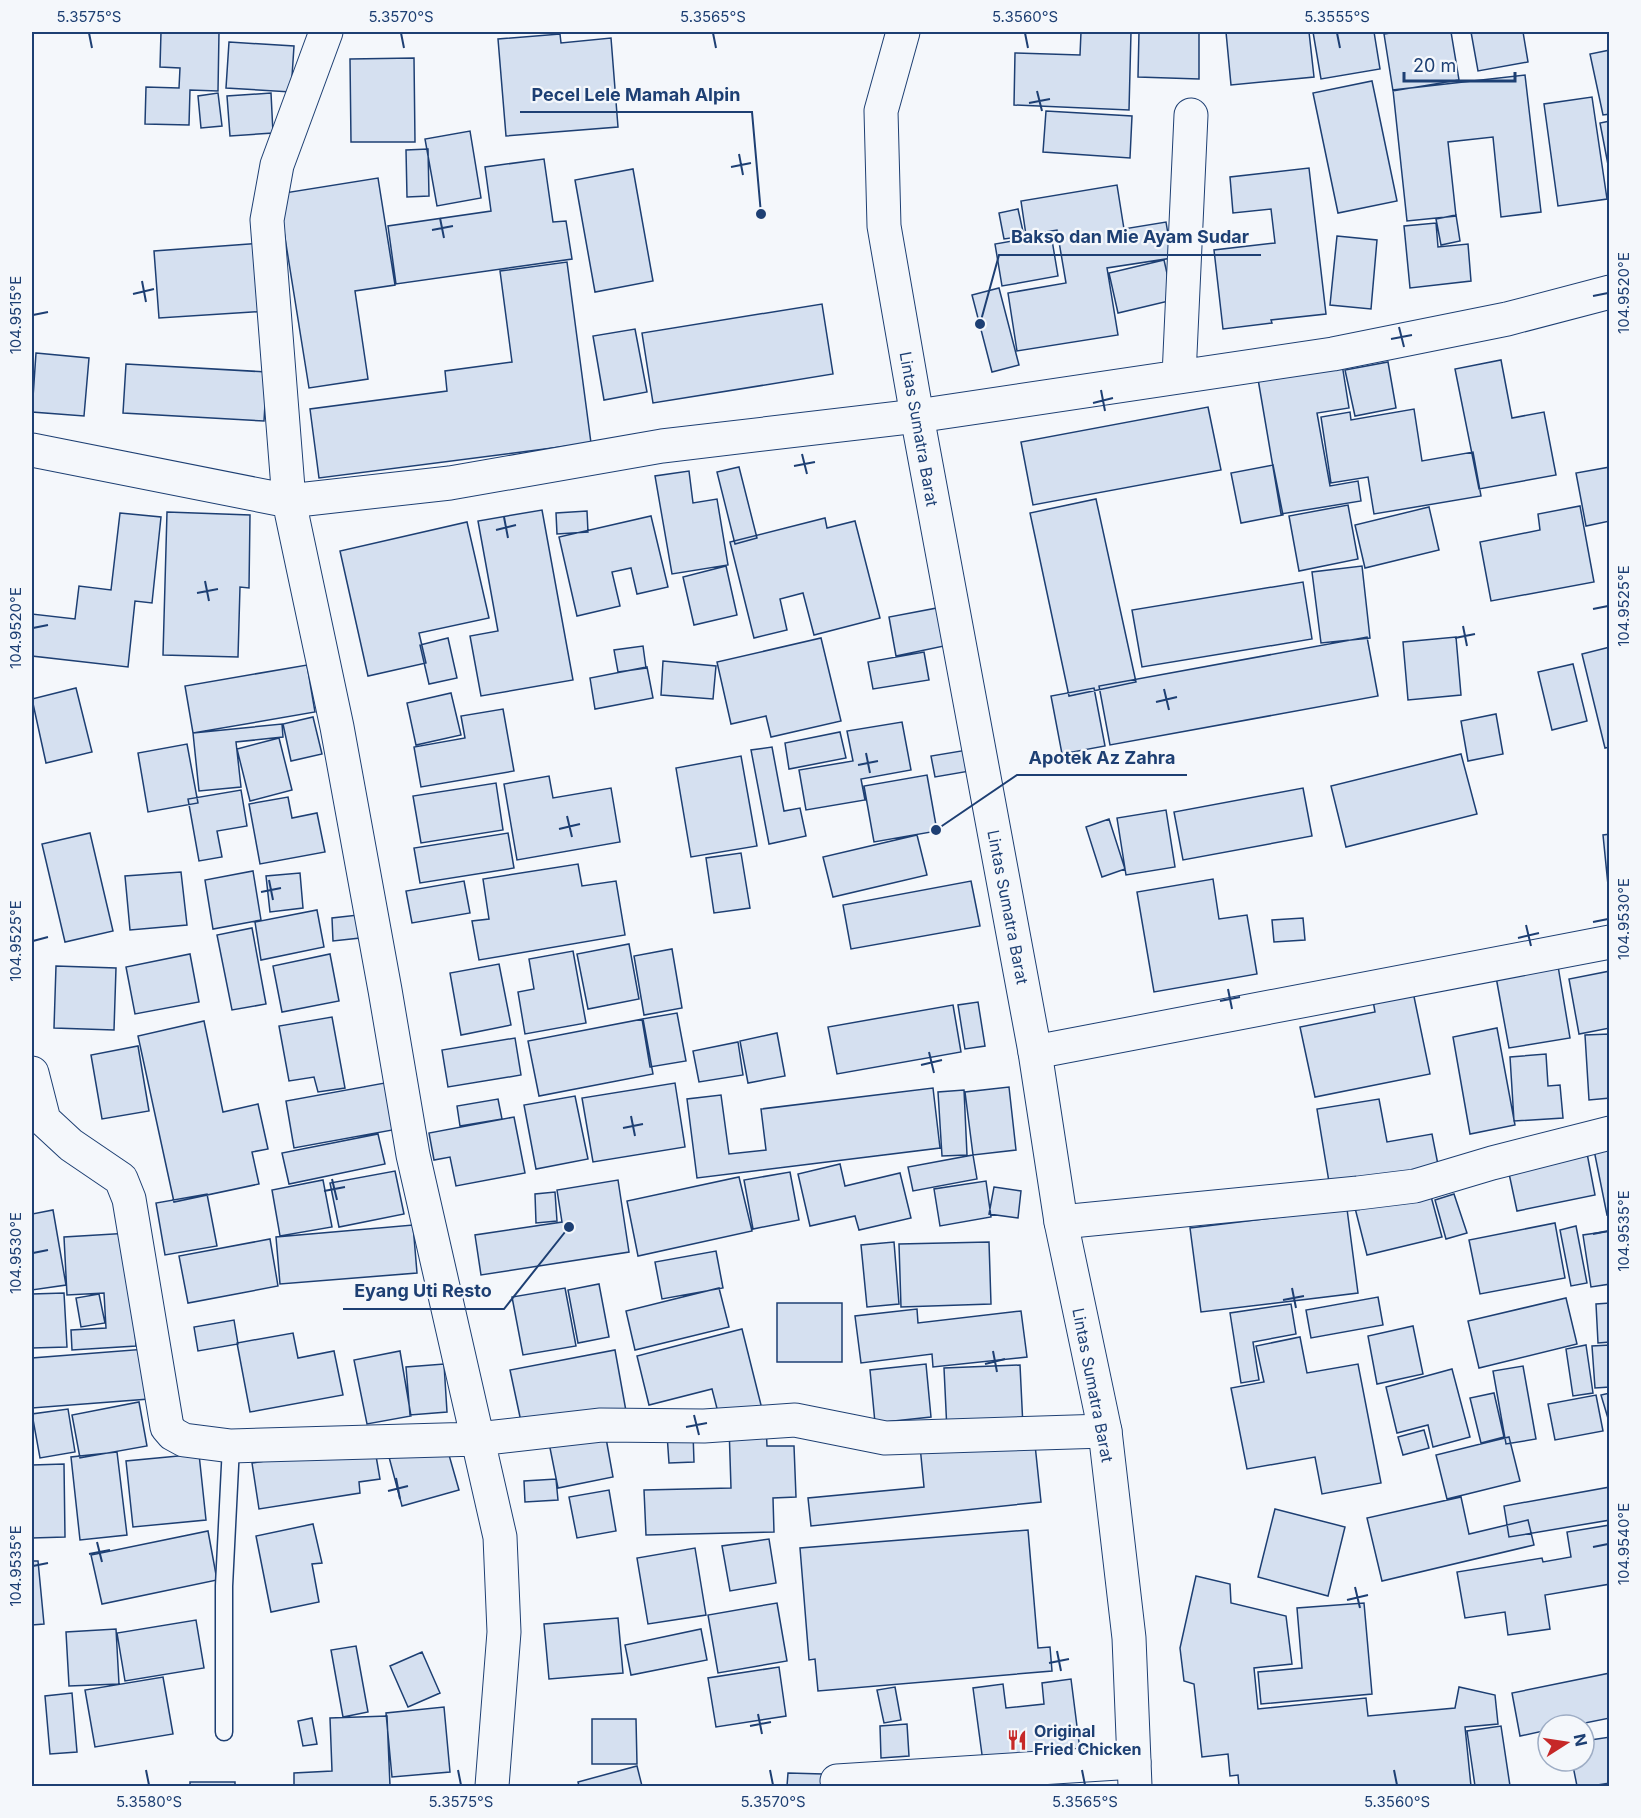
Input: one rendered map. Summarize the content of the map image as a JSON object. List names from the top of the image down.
{
  "streets": {
    "main road": ["Lintas Sumatra Barat"]
  },
  "places": {
    "other": [
      "Pecel Lele Mamah Alpin",
      "Bakso dan Mie Ayam Sudar",
      "Apotek Az Zahra",
      "Eyang Uti Resto"
    ],
    "restaurant": ["Original Fried Chicken"]
  },
  "scale_bar": "20 m",
  "north": "right",
  "coordinates": [
    "5.3575°S",
    "5.3570°S",
    "5.3565°S",
    "5.3560°S",
    "5.3555°S",
    "104.9520°E",
    "104.9515°E",
    "104.9525°E",
    "104.9530°E",
    "104.9535°E",
    "104.9540°E",
    "5.3580°S"
  ]
}
